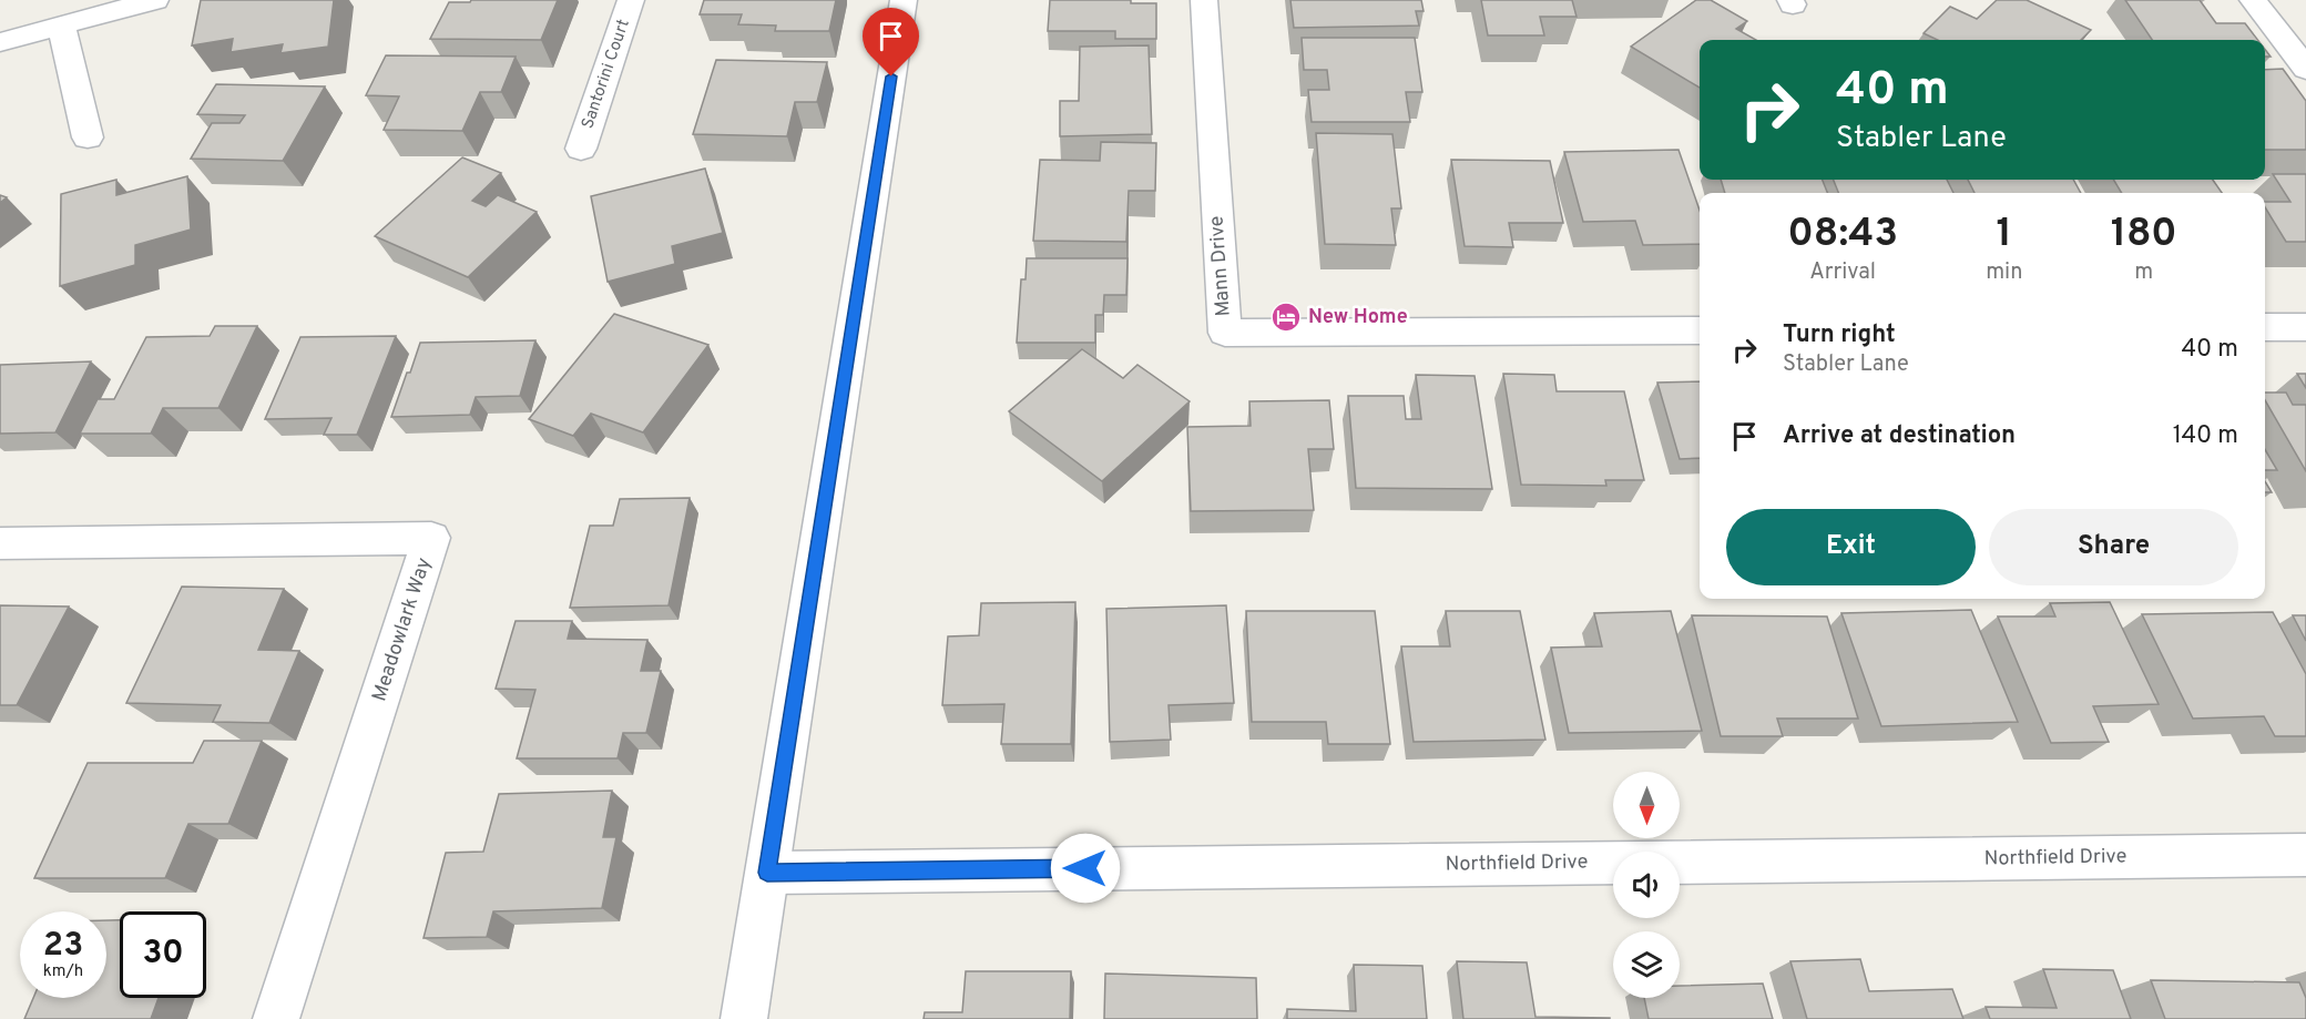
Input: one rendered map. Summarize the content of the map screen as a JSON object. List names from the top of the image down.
{
  "streets": {
    "street": [
      "Santorini Court",
      "Mann Drive",
      "Meadowlark Way",
      "Northfield Drive"
    ]
  },
  "places": {
    "hotel": ["New Home"]
  },
  "north": "bottom",
  "page": {
    "turn": ["40 m", "Stabler Lane"],
    "eta": [
      "08:43",
      "Arrival",
      "1",
      "min",
      "180",
      "m"
    ],
    "list": [
      {
        "name": "Turn right",
        "note": "Stabler Lane",
        "value": "40 m"
      },
      {
        "name": "Arrive at destination",
        "value": "140 m"
      }
    ],
    "buttons": ["Exit", "Share"],
    "speed": "23 km/h",
    "limit": "30"
  }
}
